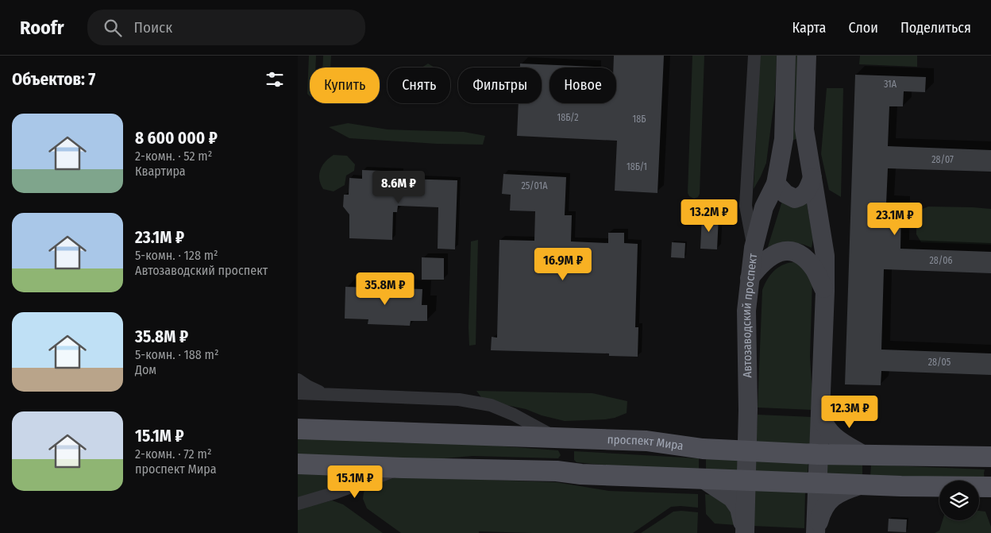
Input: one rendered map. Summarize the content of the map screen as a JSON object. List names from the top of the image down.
{
  "streets": {
    "main road": ["проспект Мира"],
    "street": ["Автозаводский проспект"]
  },
  "crossings": [
    ["Автозаводский проспект", "проспект Мира"]
  ],
  "house_numbers": [
    "31А",
    "18Б/2",
    "18Б",
    "28/07",
    "18Б/1",
    "25/01А",
    "28/06",
    "28/05"
  ],
  "page": {
    "header": "Roofr",
    "search": "Поиск",
    "nav": ["Карта", "Слои", "Поделиться"],
    "heading": "Объектов: 7",
    "chip": [
      "Купить",
      "Снять",
      "Фильтры",
      "Новое"
    ],
    "list": [
      {
        "name": "8 600 000 ₽",
        "note": "2-комн. · 52 m² · Квартира"
      },
      {
        "name": "23.1M ₽",
        "note": "5-комн. · 128 m² · Автозаводский проспект"
      },
      {
        "name": "35.8M ₽",
        "note": "5-комн. · 188 m² · Дом"
      },
      {
        "name": "15.1M ₽",
        "note": "2-комн. · 72 m² · проспект Мира"
      }
    ],
    "price": [
      "8.6M ₽",
      "13.2M ₽",
      "23.1M ₽",
      "16.9M ₽",
      "35.8M ₽",
      "12.3M ₽",
      "15.1M ₽"
    ]
  }
}
